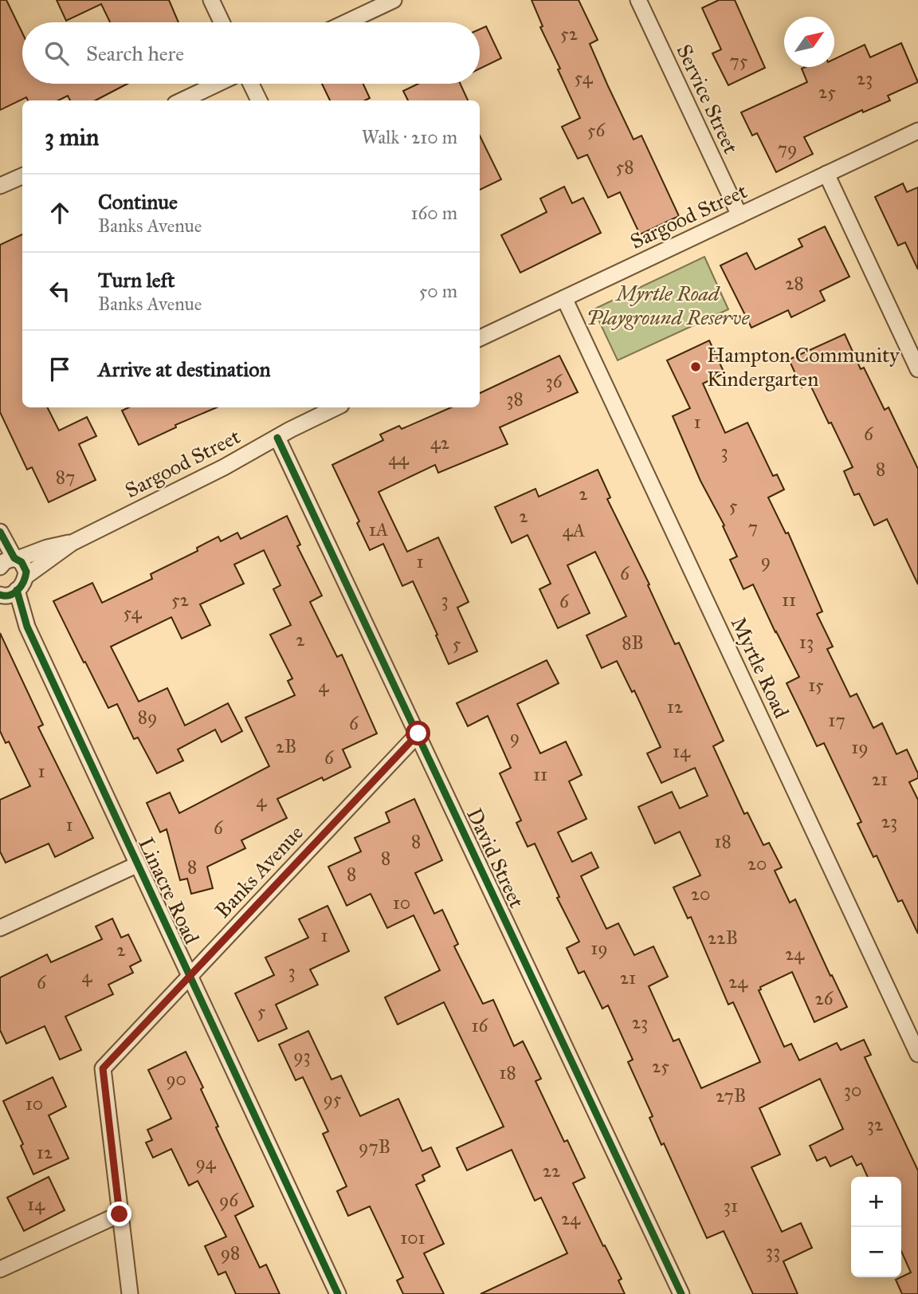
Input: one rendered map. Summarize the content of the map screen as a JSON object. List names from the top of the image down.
{
  "streets": {
    "street": [
      "Service Street",
      "Sargood Street",
      "Myrtle Road",
      "David Street",
      "Banks Avenue",
      "Linacre Road"
    ]
  },
  "crossings": [
    ["Service Street", "Sargood Street"],
    ["Sargood Street", "Myrtle Road"],
    ["Sargood Street", "David Street"],
    ["David Street", "Banks Avenue"],
    ["Banks Avenue", "Linacre Road"]
  ],
  "parks": ["Myrtle Road Playground Reserve"],
  "places": ["Hampton Community Kindergarten"],
  "house_numbers": [
    "52",
    "75",
    "54",
    "23",
    "25",
    "56",
    "79",
    "58",
    "28",
    "36",
    "38",
    "1",
    "6",
    "42",
    "3",
    "44",
    "8",
    "87",
    "2",
    "5",
    "2",
    "7",
    "1A",
    "4A",
    "9",
    "1",
    "6",
    "52",
    "3",
    "11",
    "6",
    "54",
    "2",
    "13",
    "8B",
    "5",
    "15",
    "4",
    "12",
    "89",
    "17",
    "6",
    "9",
    "2B",
    "19",
    "14",
    "6",
    "1",
    "11",
    "21",
    "4",
    "23",
    "1",
    "6",
    "8",
    "18",
    "8",
    "20",
    "8",
    "8",
    "20",
    "10",
    "1",
    "22B",
    "19",
    "2",
    "24",
    "3",
    "4",
    "21",
    "24",
    "6",
    "26",
    "5",
    "23",
    "16",
    "93",
    "25",
    "18",
    "90",
    "30",
    "27B",
    "95",
    "10",
    "32",
    "97B",
    "12",
    "94",
    "22",
    "96",
    "14",
    "31",
    "24",
    "101",
    "33",
    "98"
  ],
  "north": "top right",
  "page": {
    "search": "Search here",
    "heading": ["3 min", "Walk · 210 m"],
    "list": [
      ["Continue", "Banks Avenue", "160 m"],
      ["Turn left", "Banks Avenue", "50 m"],
      "Arrive at destination"
    ],
    "map_buttons": ["+", "−"]
  }
}
